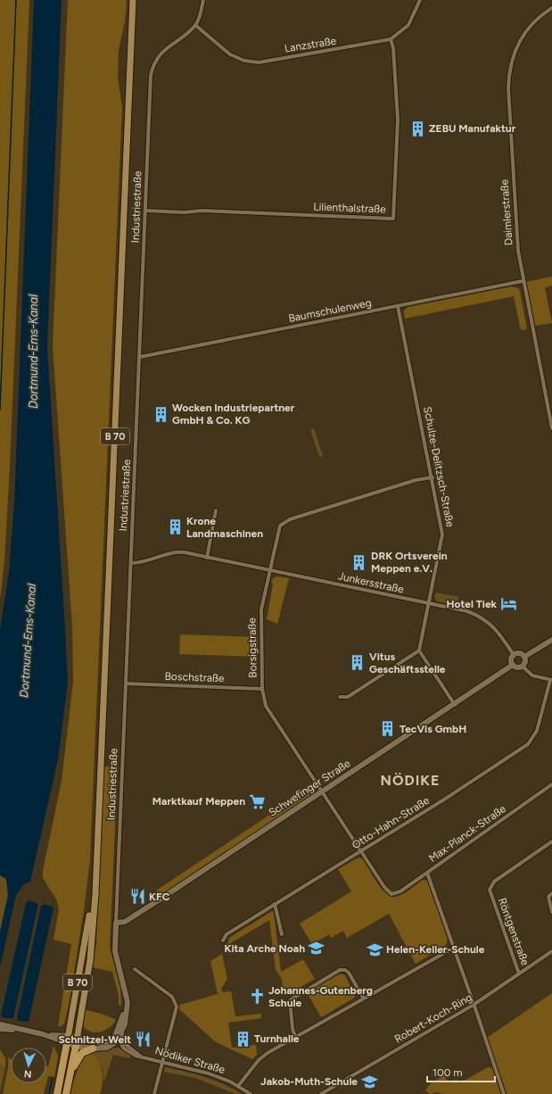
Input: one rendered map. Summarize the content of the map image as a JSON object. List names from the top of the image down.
{
  "streets": {
    "highway": ["B 70"],
    "street": [
      "Lanzstraße",
      "Industriestraße",
      "Lilienthalstraße",
      "Daimlerstraße",
      "Baumschulenweg",
      "Schulze-Delitzsch-Straße",
      "Junkersstraße",
      "Borsigstraße",
      "Boschstraße",
      "Schwefinger Straße",
      "Otto-Hahn-Straße",
      "Max-Planck-Straße",
      "Röntgenstraße",
      "Robert-Koch-Ring",
      "Nödiker Straße"
    ]
  },
  "crossings": [
    ["Lanzstraße", "Industriestraße"],
    ["Lanzstraße", "Lilienthalstraße"],
    ["Industriestraße", "Lilienthalstraße"],
    ["Industriestraße", "Baumschulenweg"],
    ["Industriestraße", "Junkersstraße"],
    ["Industriestraße", "Boschstraße"],
    ["Industriestraße", "Schwefinger Straße"],
    ["Industriestraße", "Nödiker Straße"],
    ["Daimlerstraße", "Baumschulenweg"],
    ["Baumschulenweg", "Schulze-Delitzsch-Straße"],
    ["Schulze-Delitzsch-Straße", "Junkersstraße"],
    ["Schulze-Delitzsch-Straße", "Borsigstraße"],
    ["Junkersstraße", "Borsigstraße"],
    ["Junkersstraße", "Schwefinger Straße"],
    ["Borsigstraße", "Boschstraße"],
    ["Borsigstraße", "Schwefinger Straße"],
    ["Borsigstraße", "Otto-Hahn-Straße"],
    ["Borsigstraße", "Max-Planck-Straße"],
    ["Röntgenstraße", "Robert-Koch-Ring"]
  ],
  "districts": ["NÖDIKE"],
  "water": ["Dortmund-Ems-Kanal"],
  "places": {
    "building": [
      "ZEBU Manufaktur",
      "Wocken Industriepartner GmbH & Co. KG",
      "Krone Landmaschinen",
      "DRK Ortsverein Meppen e.V.",
      "Vitus Geschäftsstelle",
      "TecVis GmbH",
      "Turnhalle"
    ],
    "hotel": ["Hotel Tiek"],
    "supermarket": ["Marktkauf Meppen"],
    "restaurant": ["KFC", "Schnitzel-Welt"],
    "school or university": ["Kita Arche Noah", "Helen-Keller-Schule", "Jakob-Muth-Schule"],
    "church": ["Johannes-Gutenberg Schule"]
  },
  "scale_bar": "100 m",
  "north": "bottom"
}
